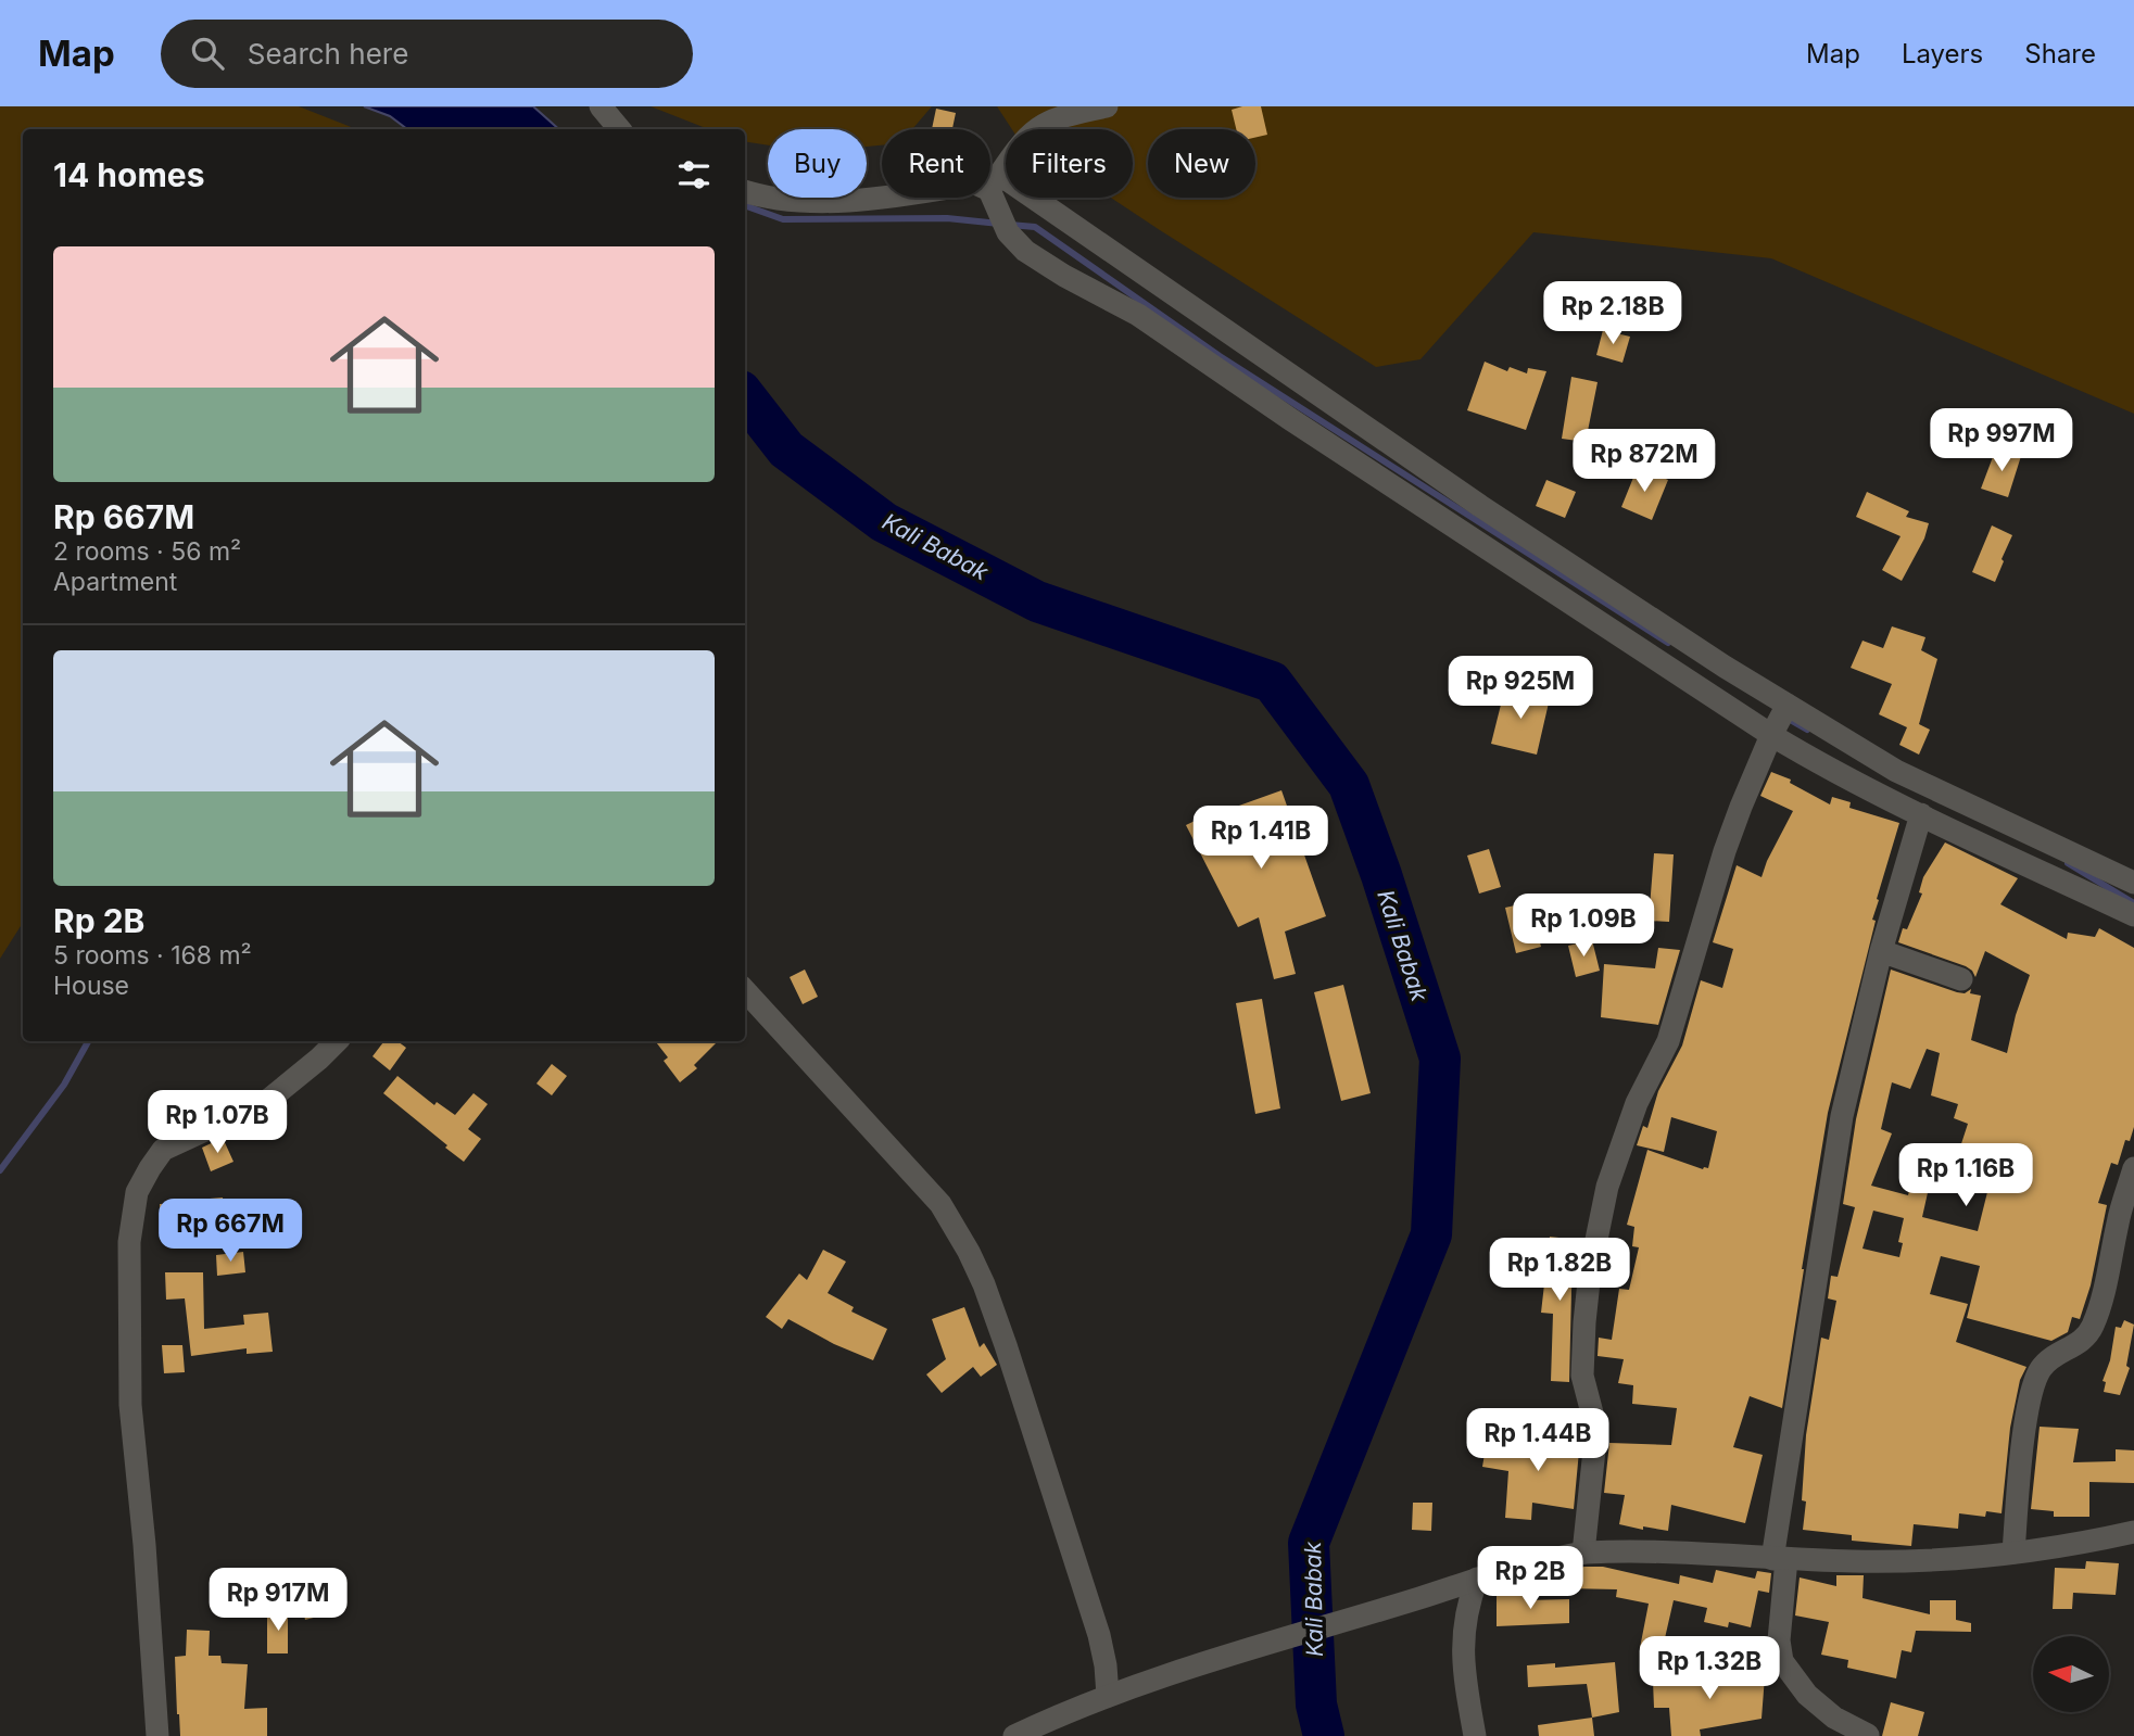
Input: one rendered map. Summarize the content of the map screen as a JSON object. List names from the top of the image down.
{
  "water": ["Kali Babak"],
  "north": "left",
  "page": {
    "header": "Map",
    "search": "Search here",
    "nav": ["Map", "Layers", "Share"],
    "chip": [
      "Buy",
      "Rent",
      "Filters",
      "New"
    ],
    "heading": "14 homes",
    "list": [
      {
        "name": "Rp 667M",
        "note": "2 rooms · 56 m² · Apartment"
      },
      {
        "name": "Rp 2B",
        "note": "5 rooms · 168 m² · House"
      }
    ],
    "price": [
      "Rp 2.18B",
      "Rp 997M",
      "Rp 872M",
      "Rp 925M",
      "Rp 1.41B",
      "Rp 1.09B",
      "Rp 1.07B",
      "Rp 1.16B",
      "Rp 667M",
      "Rp 1.82B",
      "Rp 1.44B",
      "Rp 2B",
      "Rp 917M",
      "Rp 1.32B"
    ]
  }
}
